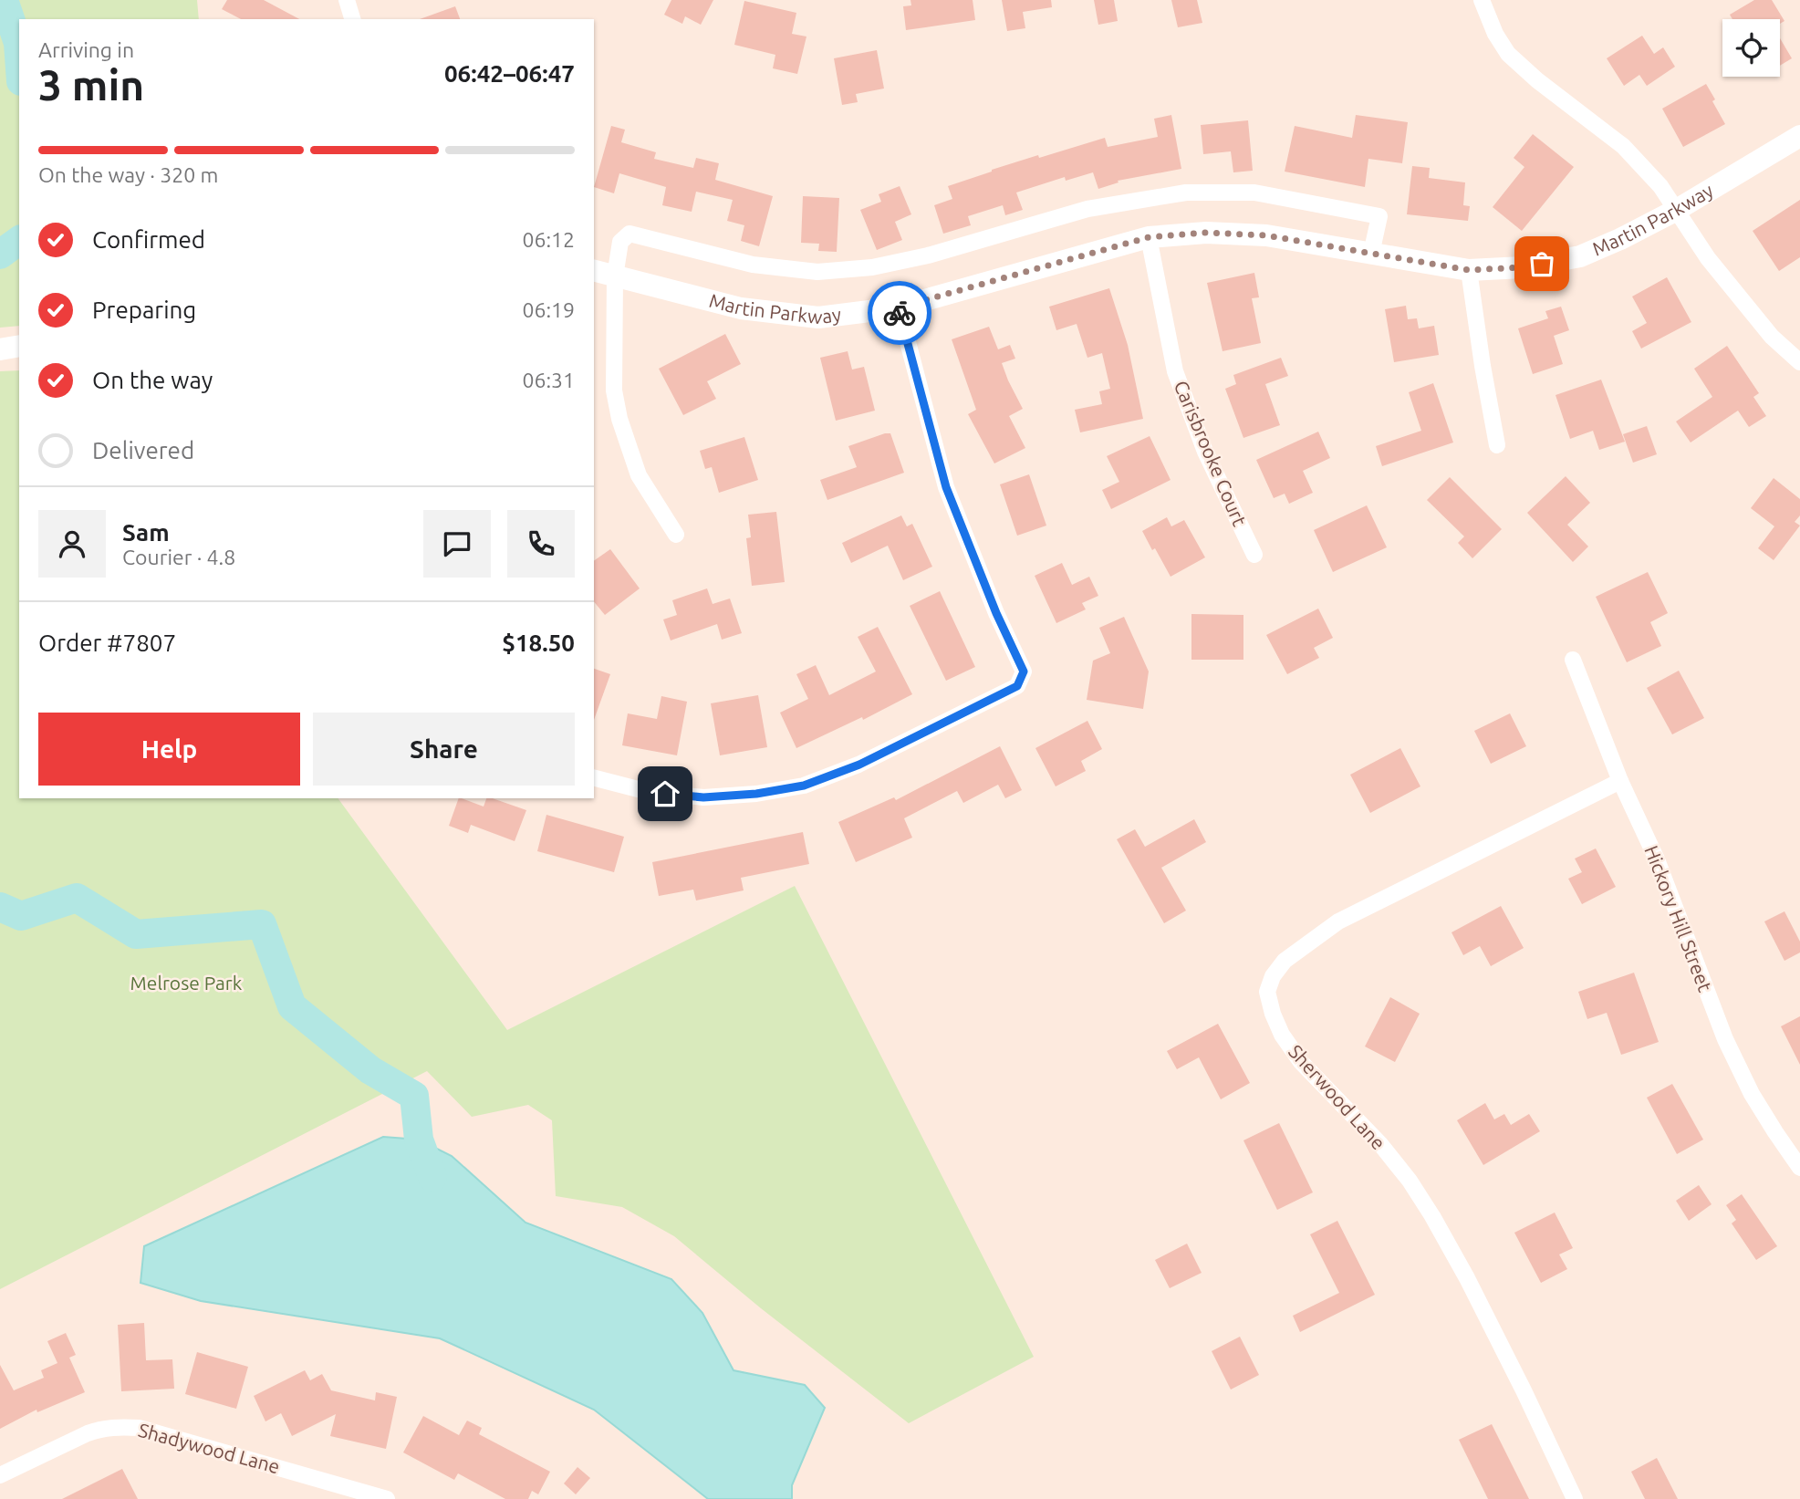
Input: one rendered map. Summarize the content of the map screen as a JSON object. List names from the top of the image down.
{
  "streets": {
    "street": [
      "Martin Parkway",
      "Carisbrooke Court",
      "Hickory Hill Street",
      "Sherwood Lane",
      "Shadywood Lane"
    ]
  },
  "crossings": [
    ["Martin Parkway", "Carisbrooke Court"],
    ["Hickory Hill Street", "Sherwood Lane"]
  ],
  "parks": ["Melrose Park"],
  "page": {
    "heading": ["3 min", "Arriving in", "06:42–06:47"],
    "panel": [
      "Sam",
      "Courier · 4.8",
      "Order #7807",
      "$18.50"
    ],
    "bar": "On the way · 320 m",
    "list": [
      ["Confirmed", "06:12"],
      ["Preparing", "06:19"],
      ["On the way", "06:31"],
      "Delivered"
    ],
    "buttons": ["Help", "Share"]
  }
}
